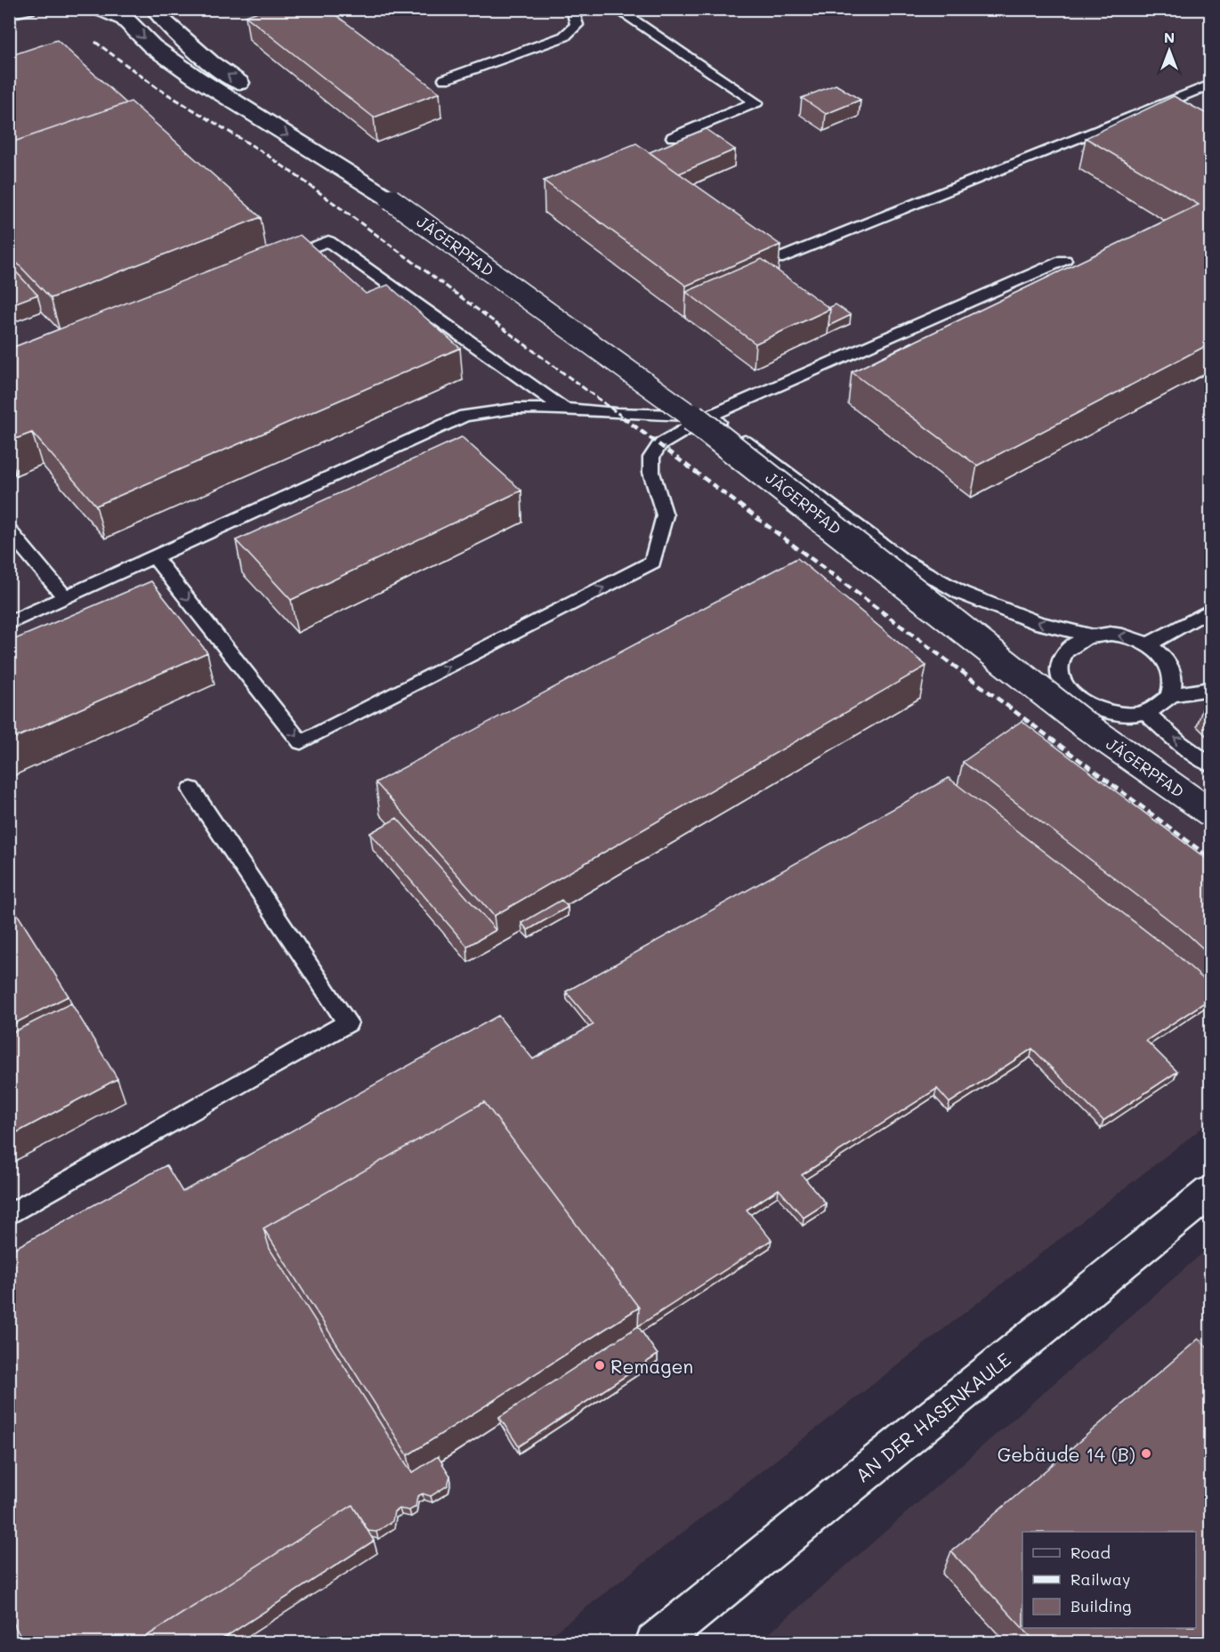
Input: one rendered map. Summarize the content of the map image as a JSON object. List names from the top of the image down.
{
  "streets": {
    "main road": ["JÄGERPFAD", "AN DER HASENKAULE"]
  },
  "places": ["Remagen", "Gebäude 14 (B)"],
  "legend": ["Road", "Railway", "Building"],
  "north": "top"
}
